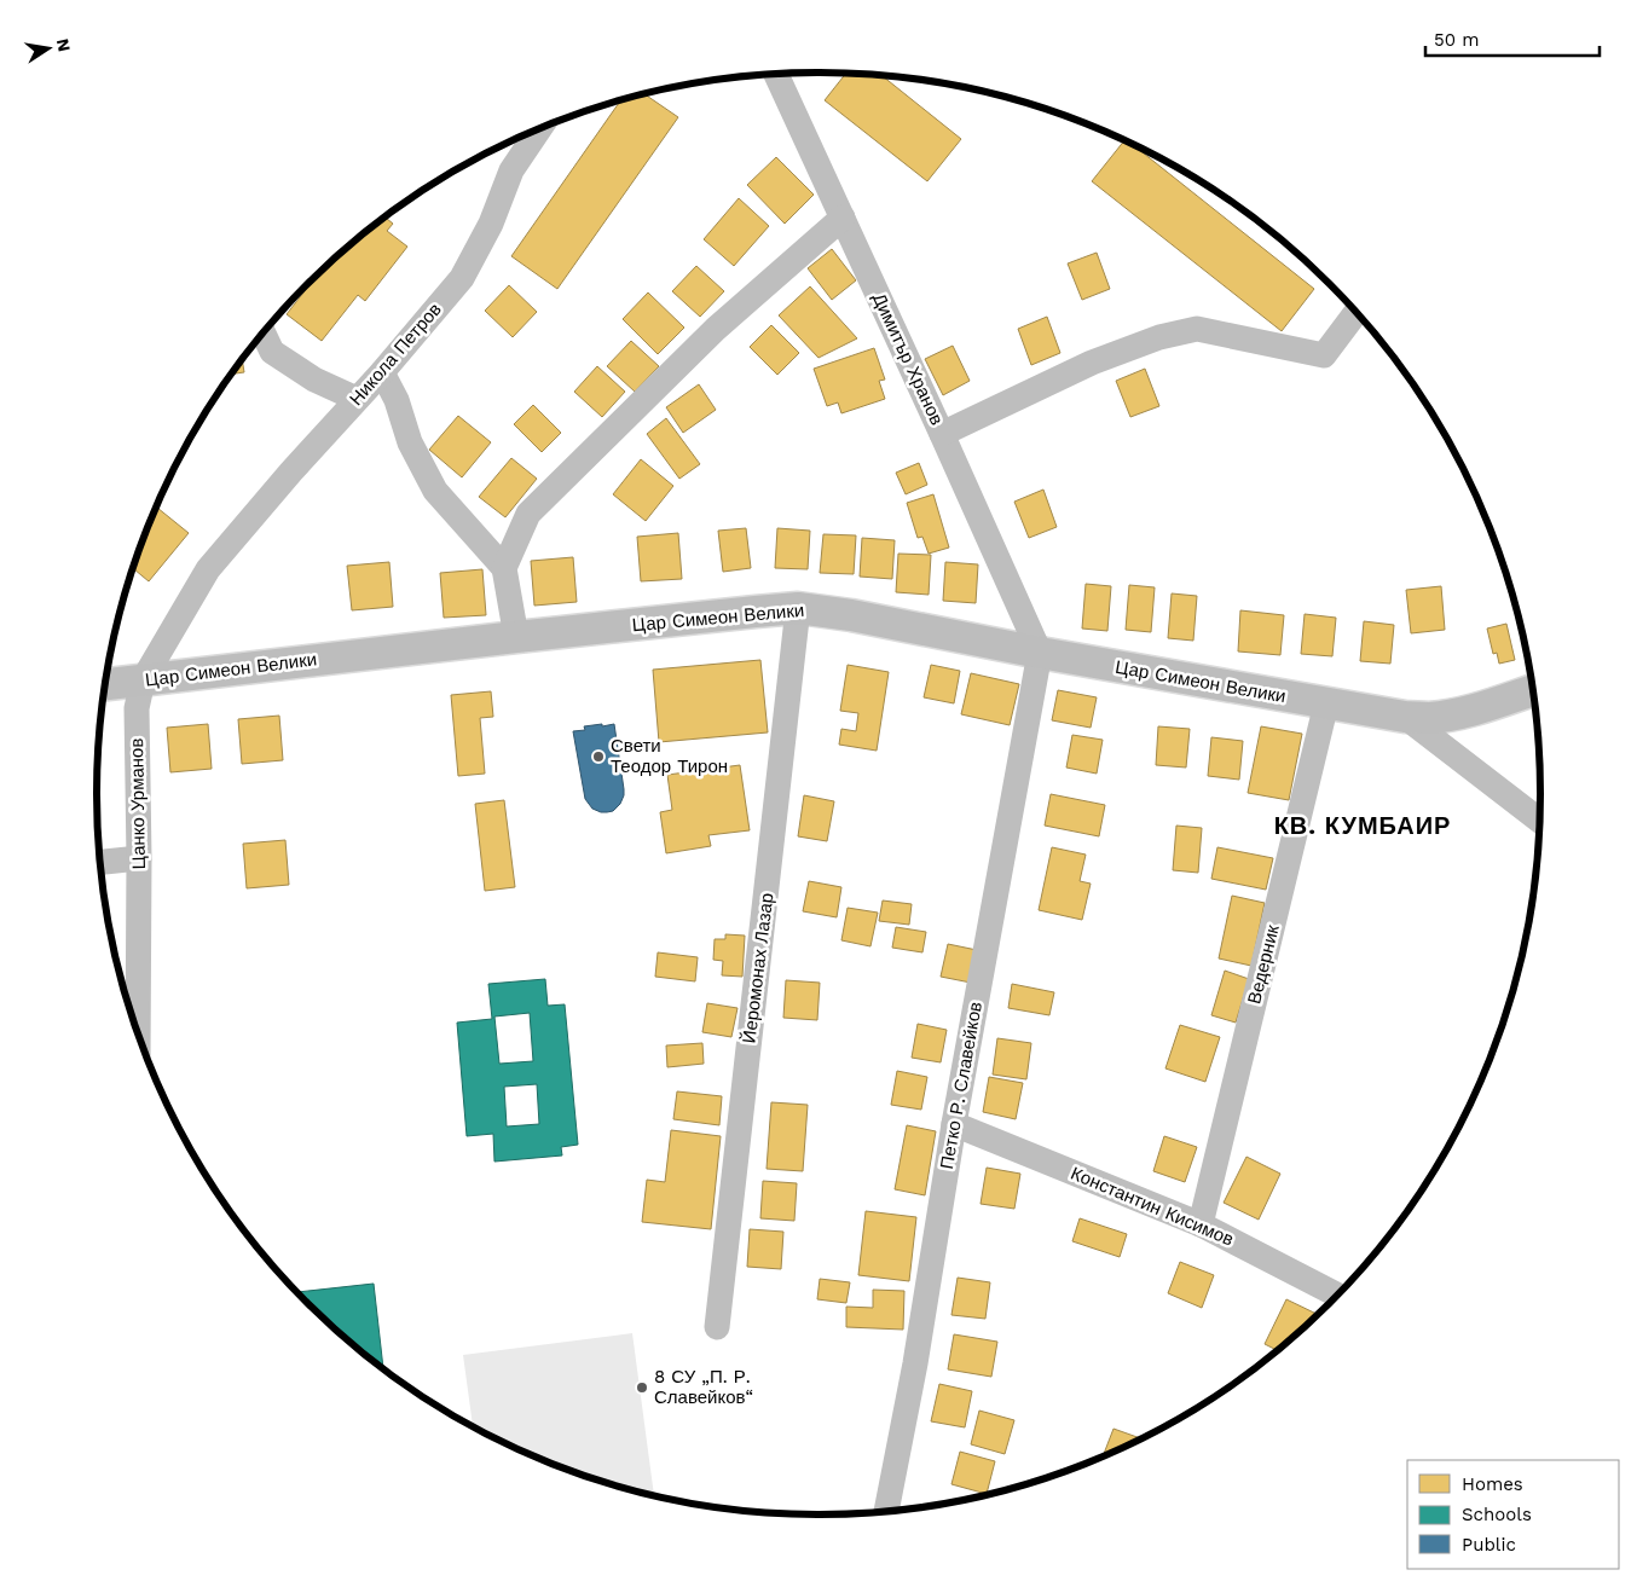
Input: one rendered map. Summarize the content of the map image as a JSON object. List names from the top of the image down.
{
  "streets": {
    "main road": ["Цар Симеон Велики"],
    "street": [
      "Никола Петров",
      "Димитър Хранов",
      "Цанко Урманов",
      "Ведерник",
      "Йеромонах Лазар",
      "Петко Р. Славейков",
      "Константин Кисимов"
    ]
  },
  "crossings": [
    ["Никола Петров", "Цанко Урманов"],
    ["Димитър Хранов", "Цар Симеон Велики"],
    ["Димитър Хранов", "Петко Р. Славейков"],
    ["Цар Симеон Велики", "Цанко Урманов"],
    ["Цар Симеон Велики", "Ведерник"],
    ["Цар Симеон Велики", "Йеромонах Лазар"],
    ["Цар Симеон Велики", "Петко Р. Славейков"],
    ["Ведерник", "Константин Кисимов"],
    ["Петко Р. Славейков", "Константин Кисимов"]
  ],
  "districts": ["КВ. КУМБАИР"],
  "places": ["Свети Теодор Тирон", "8 СУ „П. Р. Славейков“"],
  "legend": ["Homes", "Schools", "Public"],
  "scale_bar": "50 m",
  "north": "right"
}
